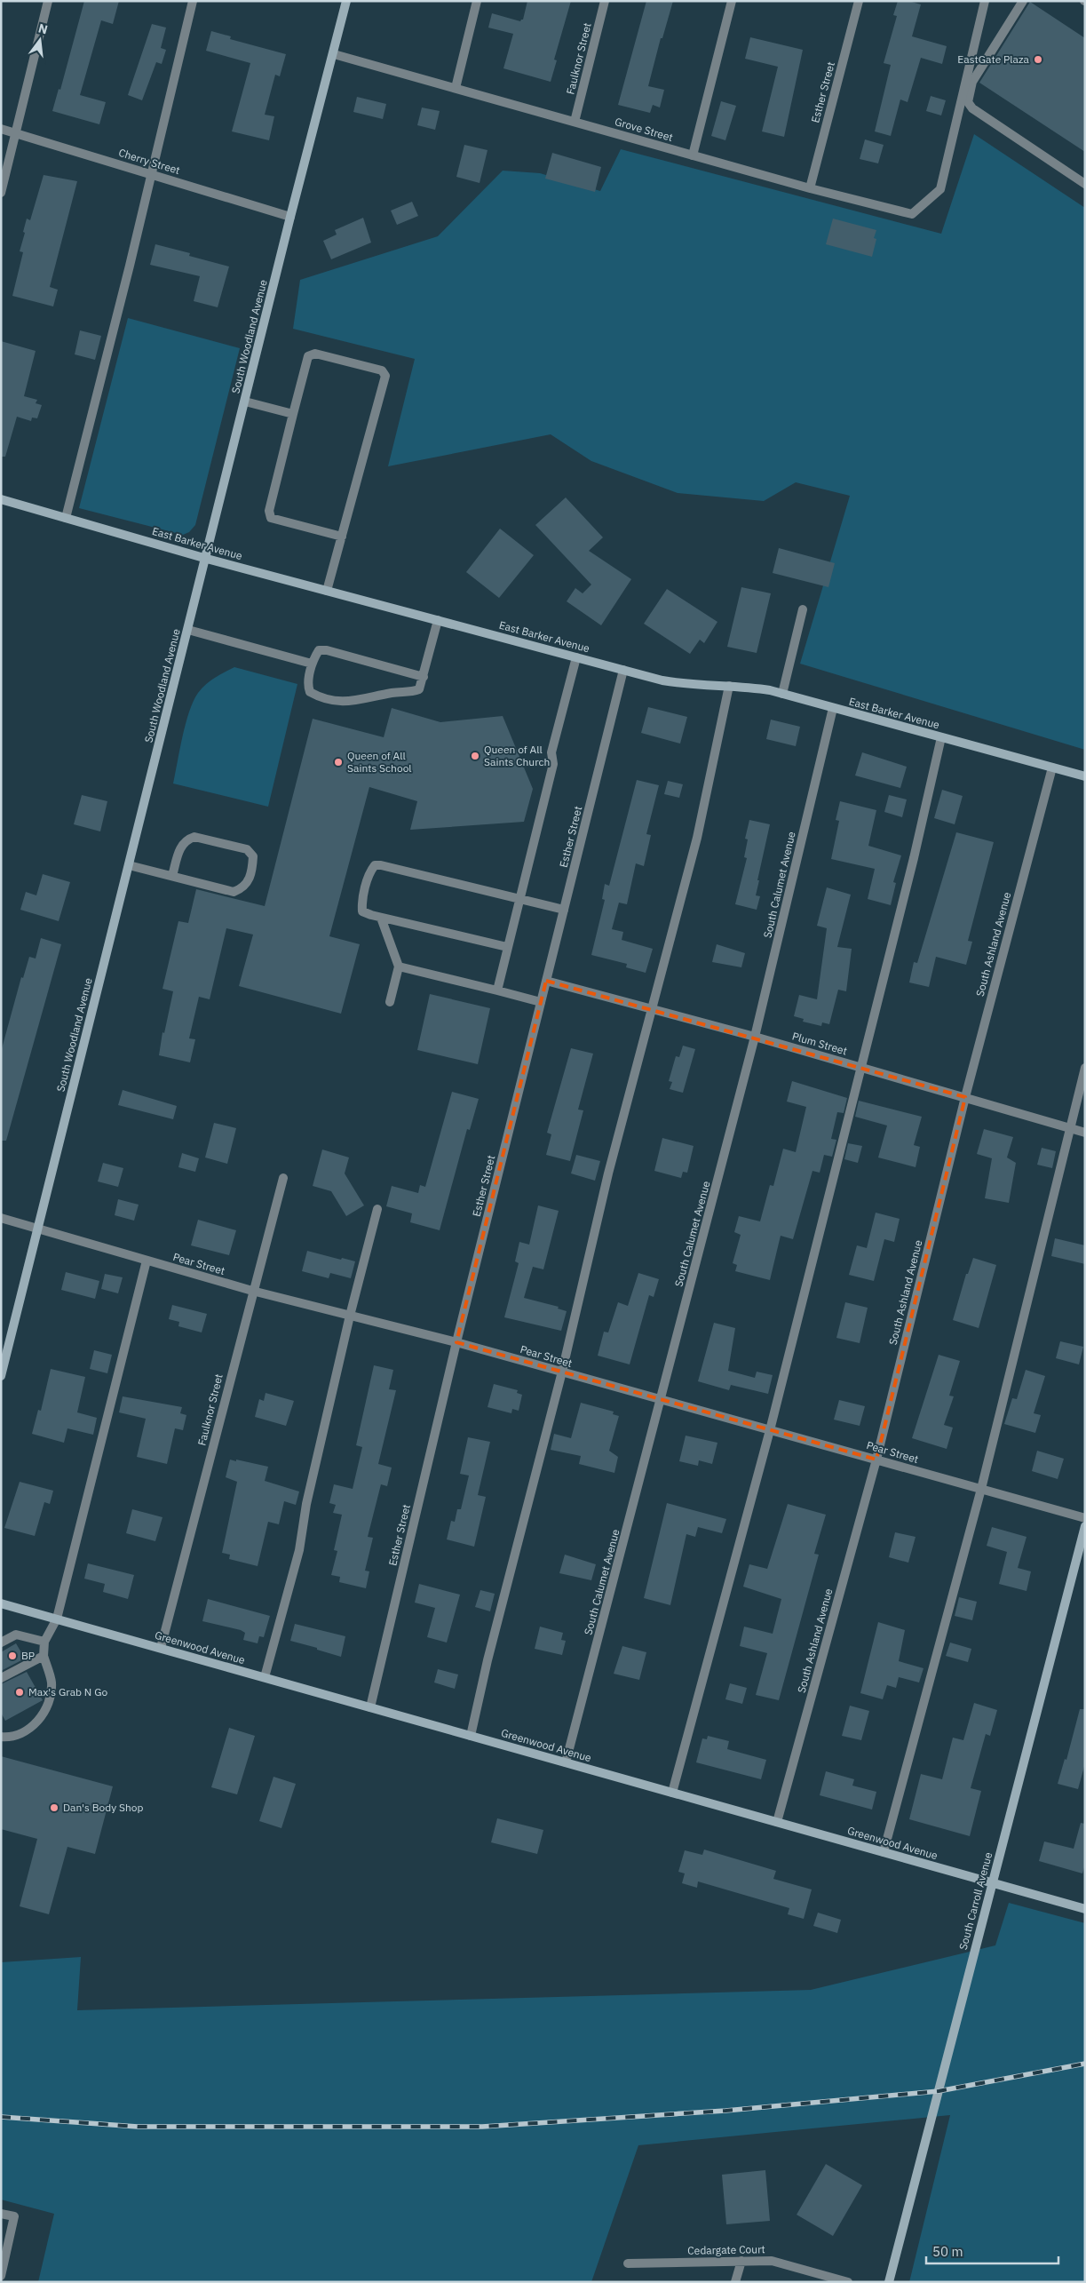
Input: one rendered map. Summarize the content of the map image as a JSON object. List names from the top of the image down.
{
  "streets": {
    "street": [
      "Faulknor Street",
      "Esther Street",
      "Grove Street",
      "Cherry Street",
      "South Woodland Avenue",
      "East Barker Avenue",
      "South Calumet Avenue",
      "South Ashland Avenue",
      "Plum Street",
      "Pear Street",
      "Greenwood Avenue",
      "South Carroll Avenue",
      "Cedargate Court"
    ]
  },
  "crossings": [
    ["Faulknor Street", "Grove Street"],
    ["Faulknor Street", "Pear Street"],
    ["Faulknor Street", "Greenwood Avenue"],
    ["Esther Street", "Grove Street"],
    ["Esther Street", "East Barker Avenue"],
    ["Esther Street", "Plum Street"],
    ["Esther Street", "Pear Street"],
    ["Esther Street", "Greenwood Avenue"],
    ["Grove Street", "South Woodland Avenue"],
    ["Cherry Street", "South Woodland Avenue"],
    ["South Woodland Avenue", "East Barker Avenue"],
    ["South Woodland Avenue", "Pear Street"],
    ["East Barker Avenue", "South Calumet Avenue"],
    ["East Barker Avenue", "South Ashland Avenue"],
    ["South Calumet Avenue", "Plum Street"],
    ["South Calumet Avenue", "Pear Street"],
    ["South Calumet Avenue", "Greenwood Avenue"],
    ["South Ashland Avenue", "Plum Street"],
    ["South Ashland Avenue", "Pear Street"],
    ["South Ashland Avenue", "Greenwood Avenue"],
    ["Greenwood Avenue", "South Carroll Avenue"]
  ],
  "places": [
    "EastGate Plaza",
    "Queen of All Saints Church",
    "Queen of All Saints School",
    "BP",
    "Max's Grab N Go",
    "Dan's Body Shop"
  ],
  "scale_bar": "50 m",
  "north": "top"
}
